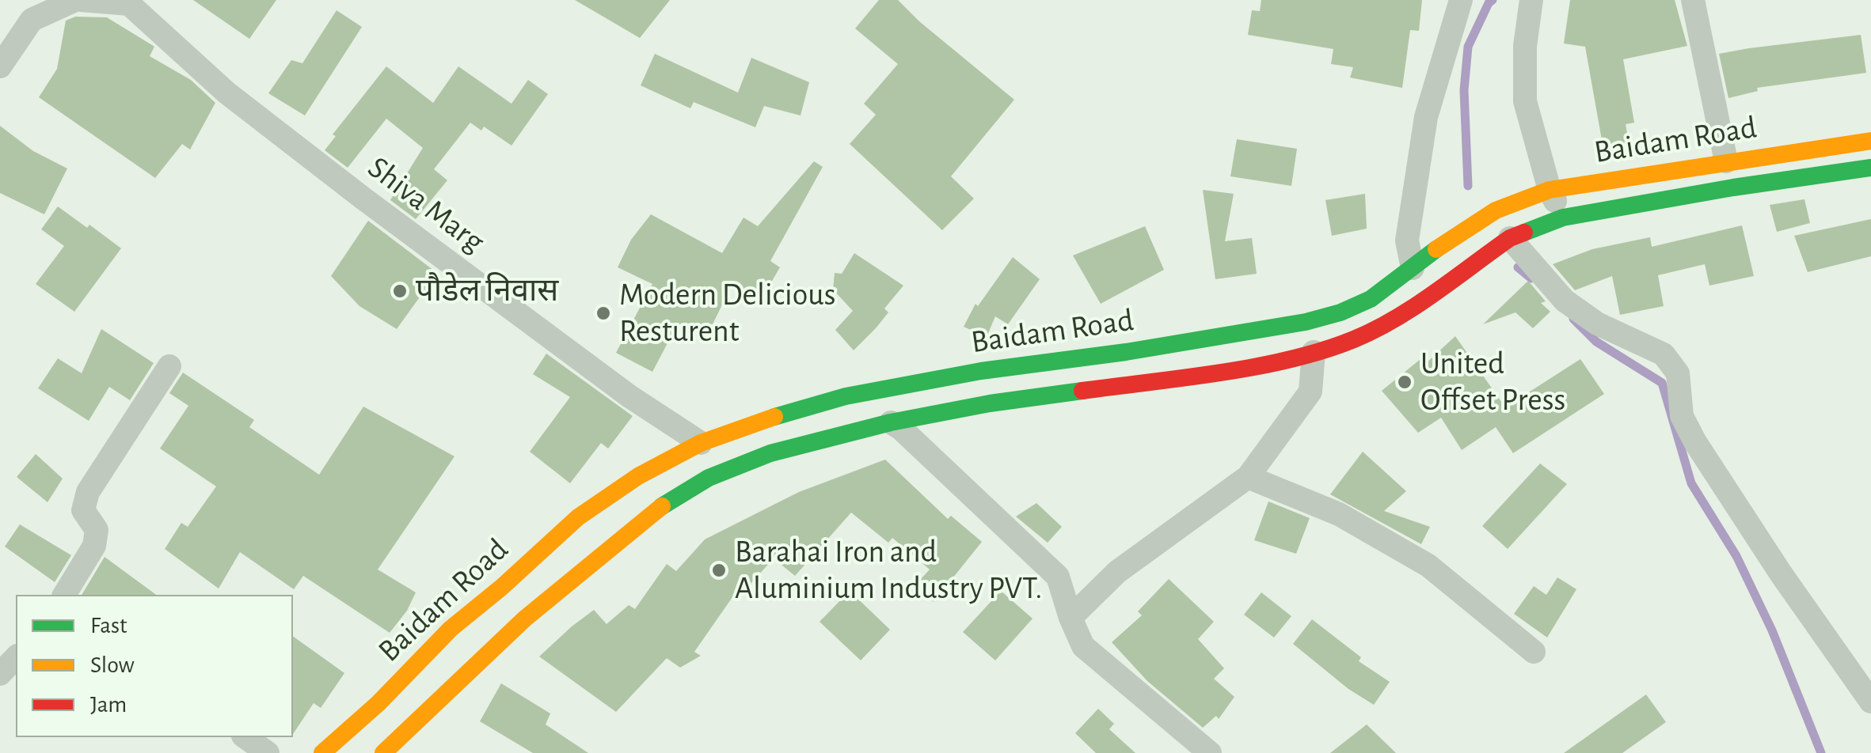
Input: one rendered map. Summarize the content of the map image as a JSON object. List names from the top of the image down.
{
  "streets": {
    "main road": ["Baidam Road"],
    "street": ["Shiva Marg"]
  },
  "crossings": [
    ["Baidam Road", "Shiva Marg"]
  ],
  "places": [
    "पौडेल निवास",
    "Modern Delicious Resturent",
    "United Offset Press",
    "Barahai Iron and Aluminium Industry PVT."
  ],
  "legend": ["Fast", "Slow", "Jam"]
}
